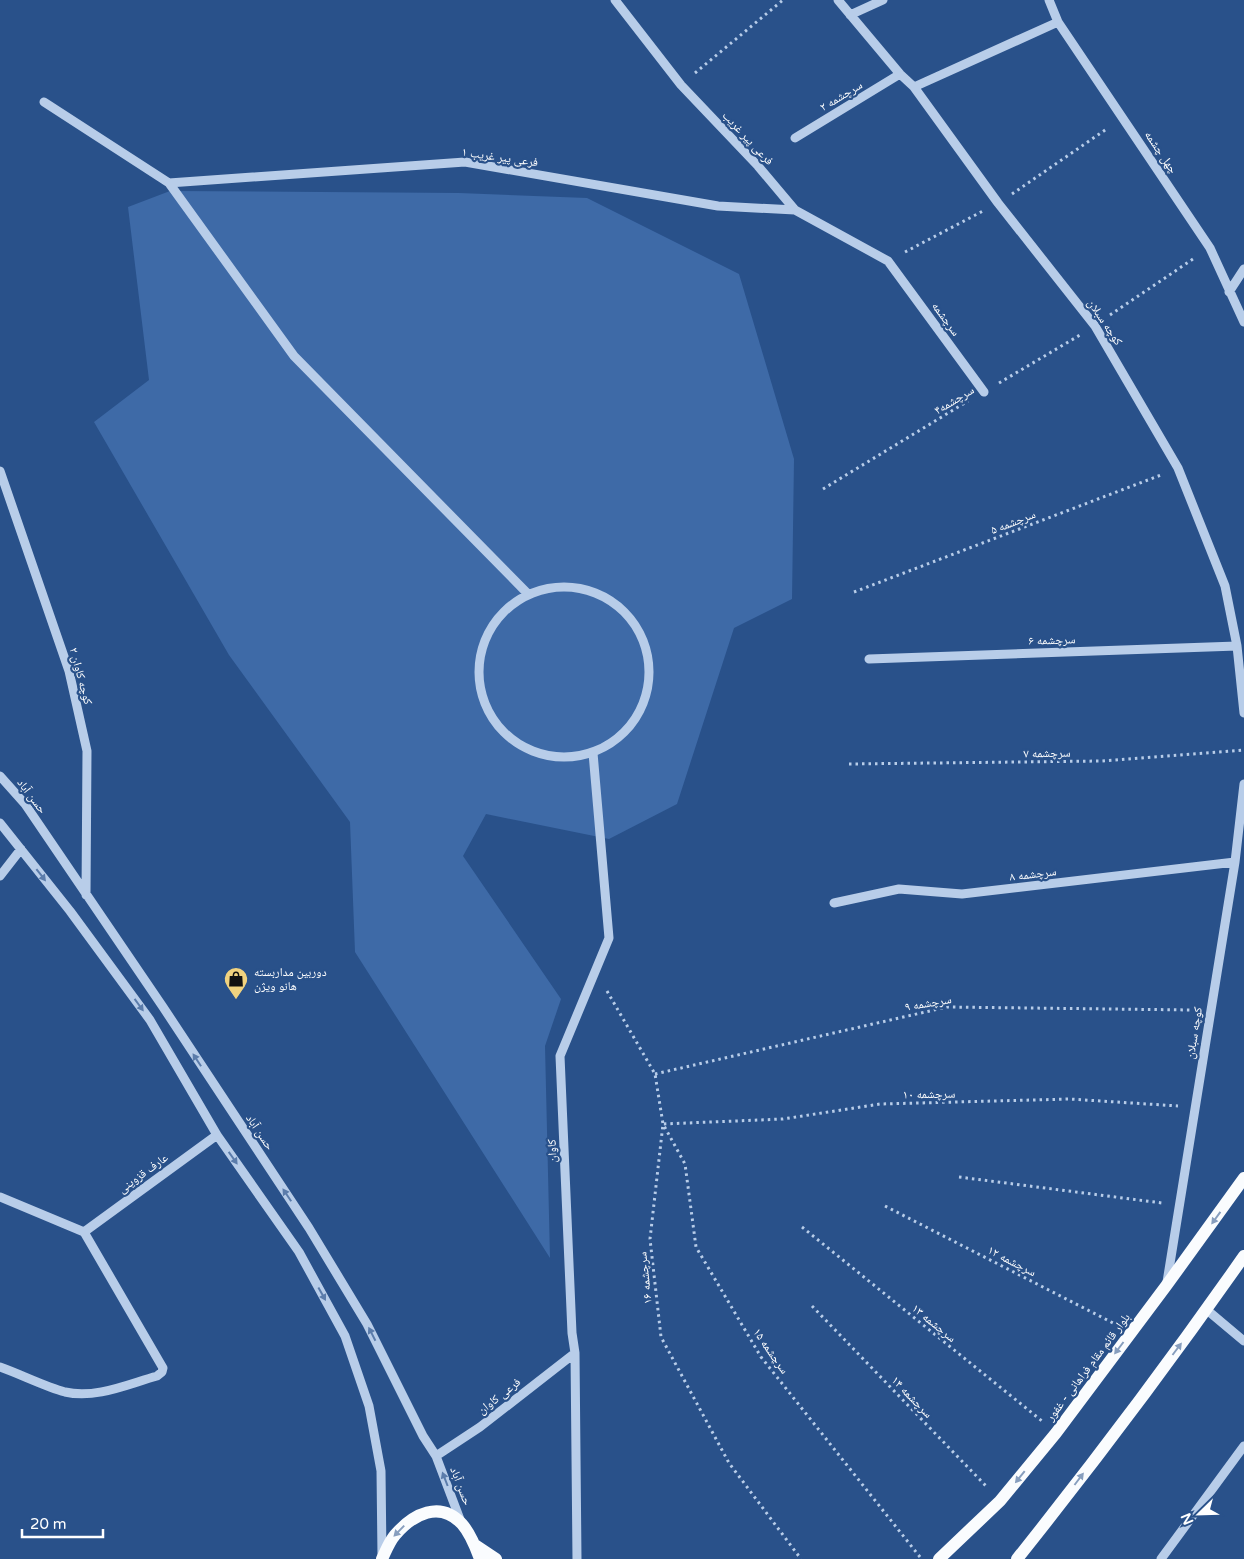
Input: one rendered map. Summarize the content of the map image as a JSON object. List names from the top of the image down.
{
  "streets": {
    "main road": ["بلوار قائم مقام فراهانی - غفور"],
    "street": [
      "سرچشمه ۲",
      "فرعی پیر غریب",
      "چهل چشمه",
      "فرعی پیر غریب ۱",
      "سرچشمه",
      "کوچه سبلان",
      "سرچشمه ۶",
      "کوچه کاوان ۲",
      "حسن آباد",
      "سرچشمه ۸",
      "کاوان",
      "عارف قزوینی",
      "فرعی کاوان"
    ],
    "path": [
      "سرچشمه۴",
      "سرچشمه ۵",
      "سرچشمه ۷",
      "سرچشمه ۹",
      "سرچشمه ۱۰",
      "سرچشمه ۱۲",
      "۱۶ سرچشمه",
      "سرچشمه ۱۳",
      "سرچشمه ۱۵",
      "سرچشمه ۱۴"
    ]
  },
  "crossings": [
    ["سرچشمه ۲", "کوچه سبلان"],
    ["فرعی پیر غریب", "فرعی پیر غریب ۱"],
    ["فرعی پیر غریب", "سرچشمه"],
    ["چهل چشمه", "سرچشمه۴"],
    ["سرچشمه", "سرچشمه۴"],
    ["کوچه سبلان", "سرچشمه۴"],
    ["کوچه سبلان", "سرچشمه ۵"],
    ["کوچه سبلان", "سرچشمه ۶"],
    ["کوچه سبلان", "سرچشمه ۸"],
    ["کوچه سبلان", "سرچشمه ۹"],
    ["کوچه سبلان", "سرچشمه ۱۰"],
    ["کوچه سبلان", "بلوار قائم مقام فراهانی - غفور"],
    ["کوچه کاوان ۲", "حسن آباد"],
    ["حسن آباد", "فرعی کاوان"],
    ["سرچشمه ۹", "۱۶ سرچشمه"],
    ["سرچشمه ۱۰", "۱۶ سرچشمه"],
    ["سرچشمه ۱۰", "سرچشمه ۱۵"],
    ["کاوان", "۱۶ سرچشمه"],
    ["کاوان", "فرعی کاوان"],
    ["سرچشمه ۱۲", "بلوار قائم مقام فراهانی - غفور"],
    ["۱۶ سرچشمه", "سرچشمه ۱۵"],
    ["سرچشمه ۱۳", "بلوار قائم مقام فراهانی - غفور"],
    ["بلوار قائم مقام فراهانی - غفور", "سرچشمه ۱۴"]
  ],
  "places": {
    "shop": ["دوربین مداربسته هانو ویژن"]
  },
  "scale_bar": "20 m",
  "north": "bottom left"
}
